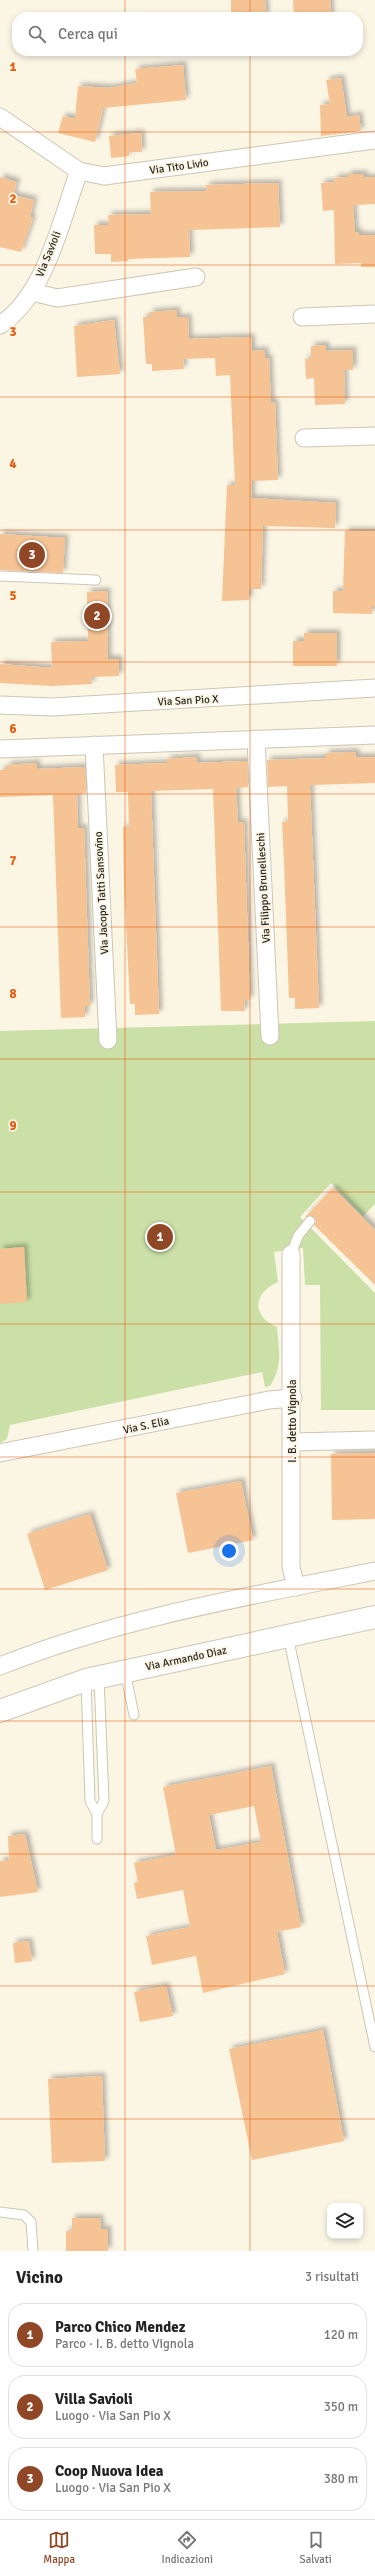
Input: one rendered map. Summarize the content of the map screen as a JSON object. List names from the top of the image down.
{
  "streets": {
    "street": [
      "Via Tito Livio",
      "Via Savioli",
      "Via San Pio X",
      "Via Filippo Brunelleschi",
      "Via Jacopo Tatti Sansovino",
      "I. B. detto Vignola",
      "Via S. Elia",
      "Via Armando Diaz"
    ]
  },
  "crossings": [
    ["Via Tito Livio", "Via Savioli"],
    ["I. B. detto Vignola", "Via S. Elia"]
  ],
  "page": {
    "search": "Cerca qui",
    "pins": ["3", "2", "1"],
    "heading": ["Vicino", "3 risultati"],
    "list": [
      {
        "mark": "1",
        "name": "Parco Chico Mendez",
        "note": "Parco · I. B. detto Vignola",
        "value": "120 m"
      },
      {
        "mark": "2",
        "name": "Villa Savioli",
        "note": "Luogo · Via San Pio X",
        "value": "350 m"
      },
      {
        "mark": "3",
        "name": "Coop Nuova Idea",
        "note": "Luogo · Via San Pio X",
        "value": "380 m"
      }
    ],
    "nav": ["Mappa", "Indicazioni", "Salvati"]
  },
  "grid": {
    "rows": [
      "1",
      "2",
      "3",
      "4",
      "5",
      "6",
      "7",
      "8",
      "9"
    ]
  }
}
